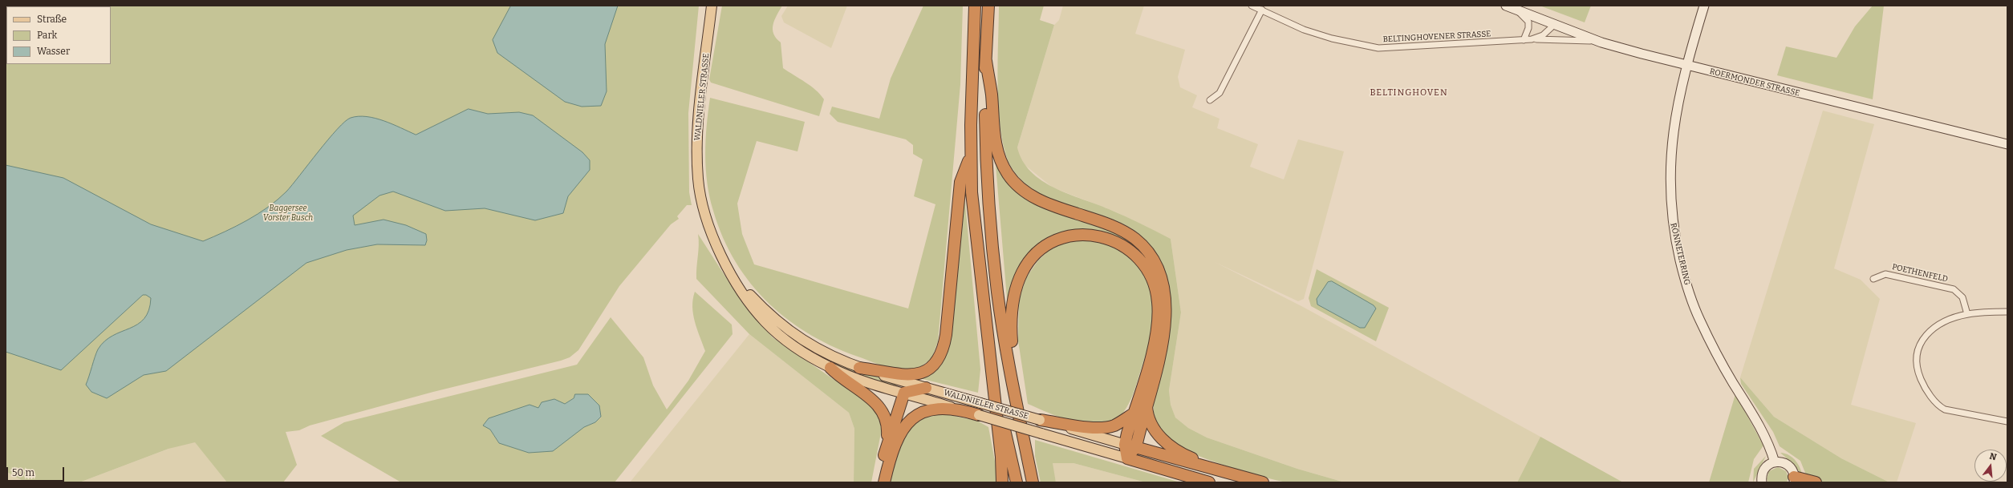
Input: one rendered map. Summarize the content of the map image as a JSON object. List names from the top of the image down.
{
  "streets": {
    "highway": ["WALDNIELER STRASSE"],
    "street": [
      "BELTINGHOVENER STRASSE",
      "ROERMONDER STRASSE",
      "RÖNNETERRING",
      "POETHENFELD"
    ]
  },
  "crossings": [
    ["BELTINGHOVENER STRASSE", "ROERMONDER STRASSE"],
    ["ROERMONDER STRASSE", "RÖNNETERRING"]
  ],
  "districts": ["BELTINGHOVEN"],
  "parks": ["Baggersee Vorster Busch"],
  "legend": ["Straße", "Park", "Wasser"],
  "scale_bar": "50 m",
  "north": "top"
}
